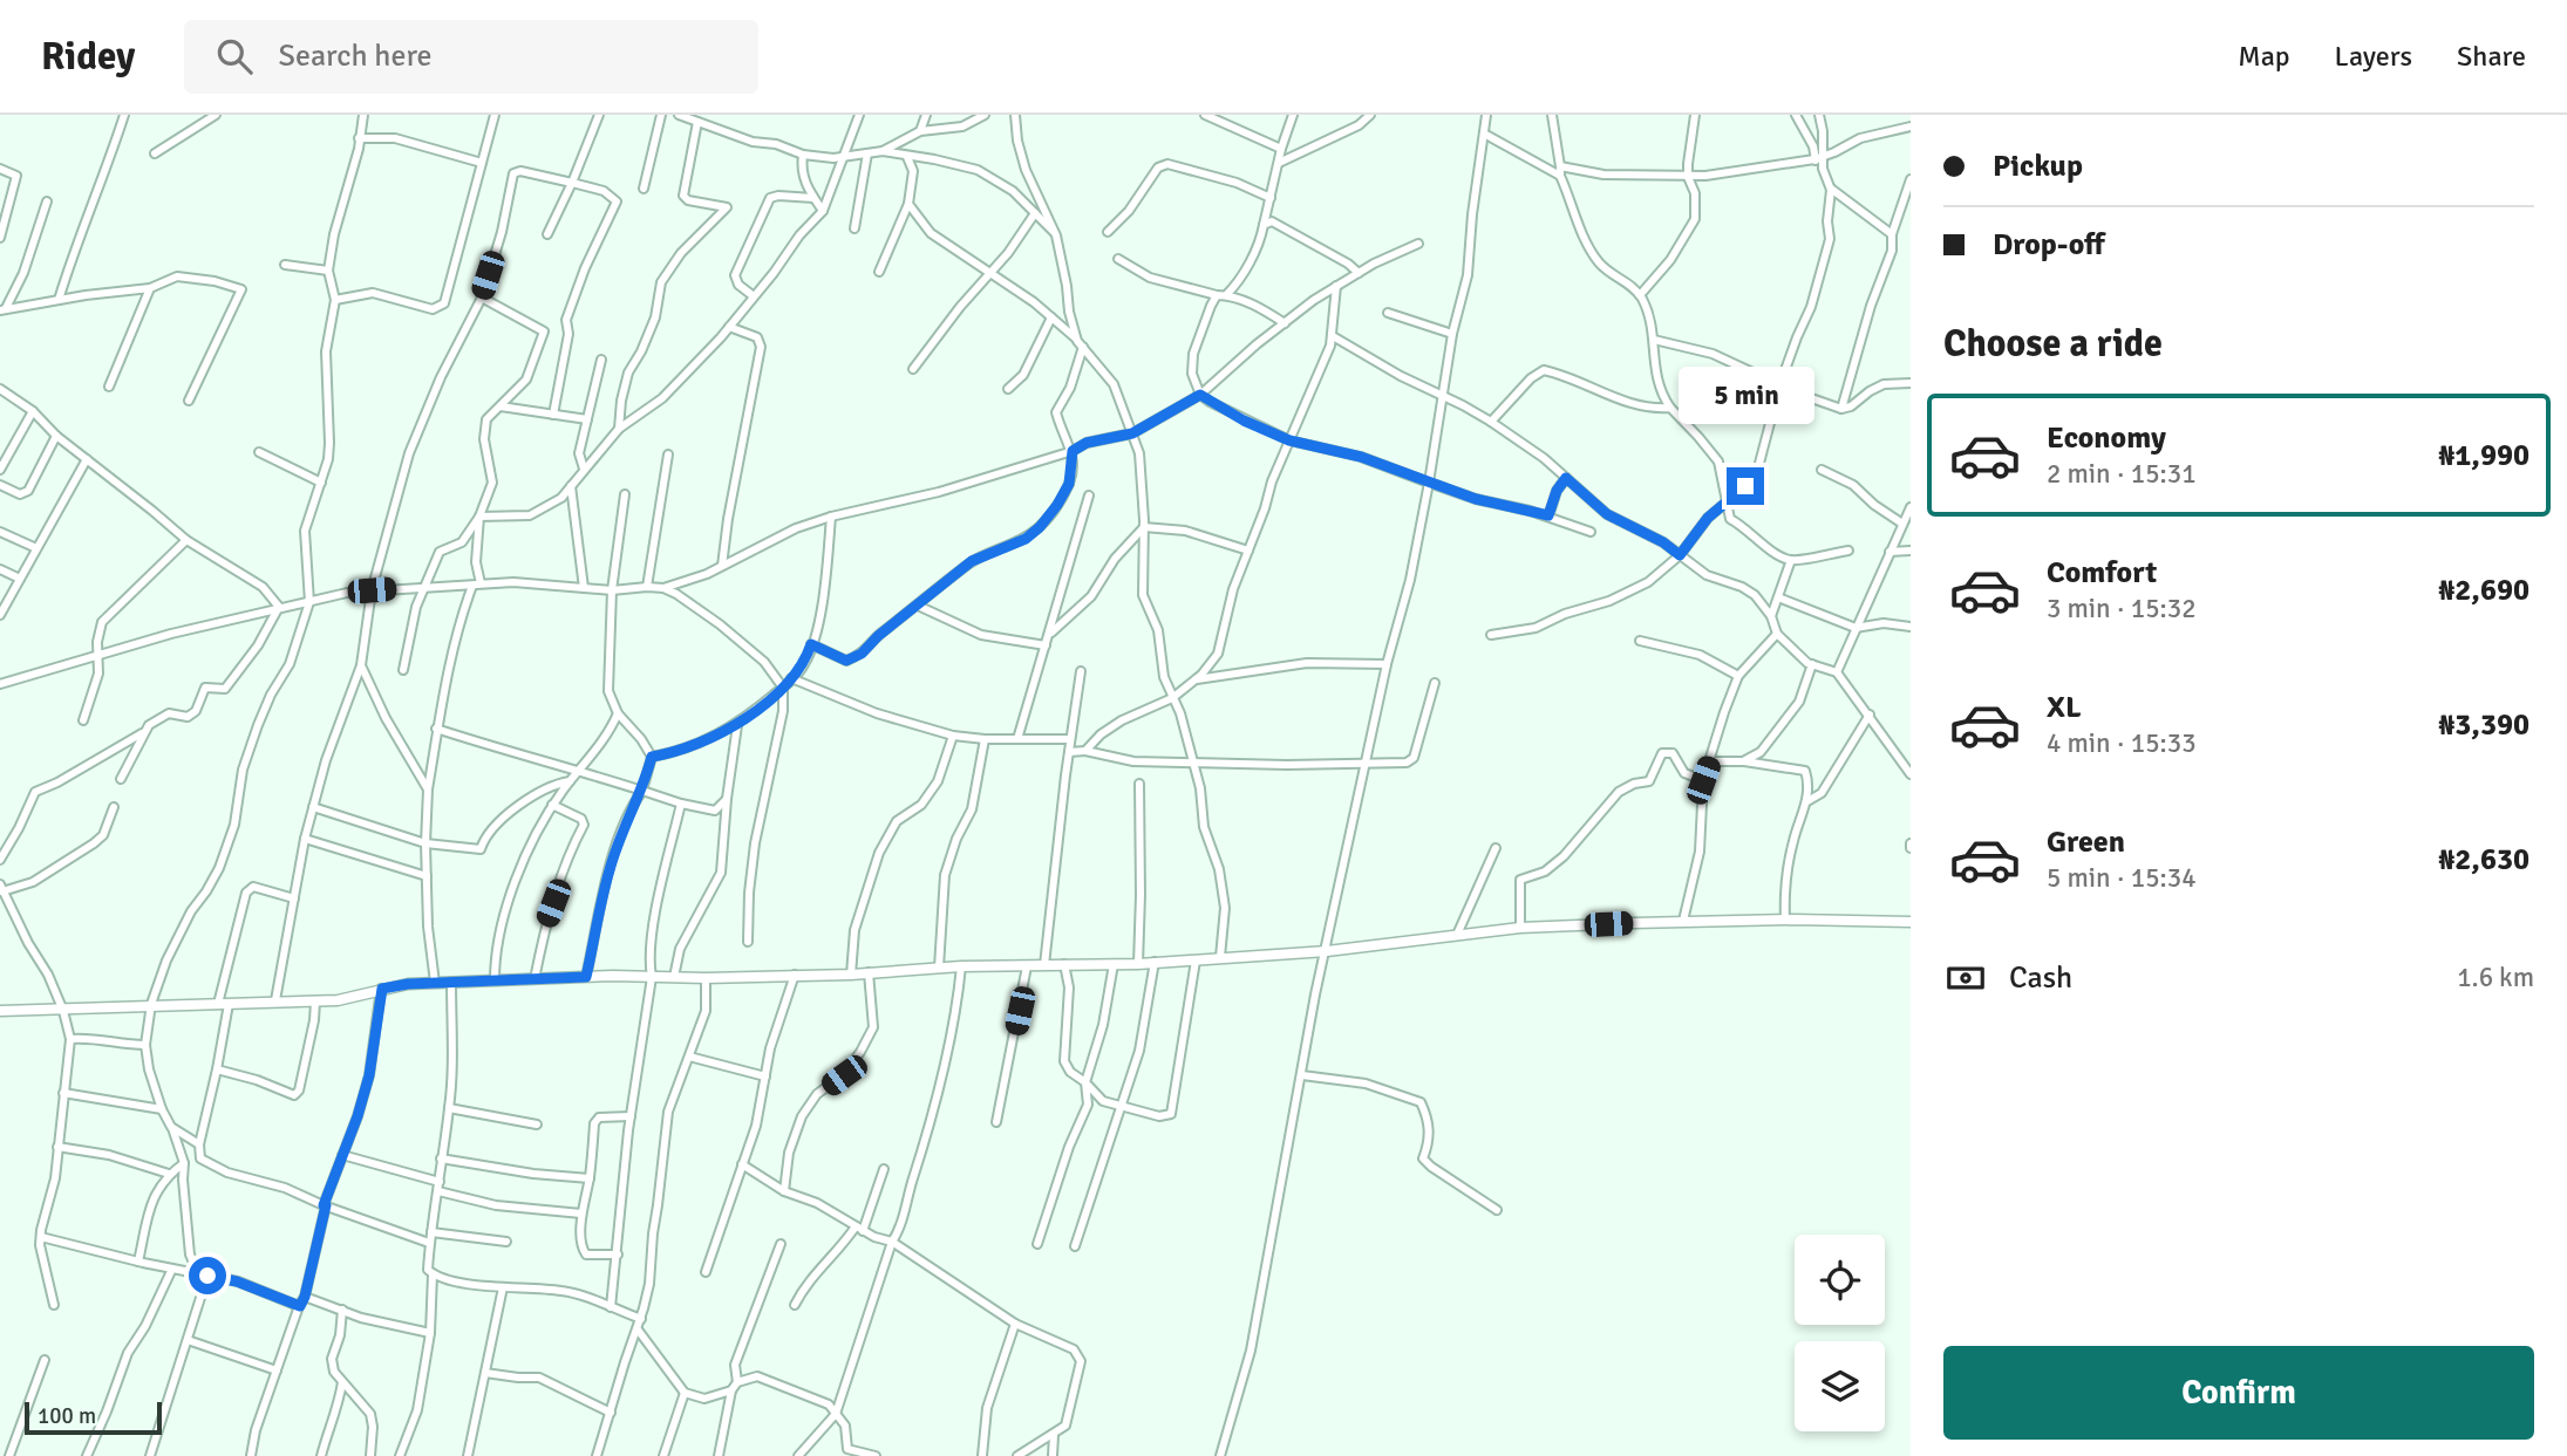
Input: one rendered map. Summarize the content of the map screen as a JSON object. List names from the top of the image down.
{
  "scale_bar": "100 m",
  "page": {
    "header": "Ridey",
    "search": "Search here",
    "nav": ["Map", "Layers", "Share"],
    "banner": ["Pickup", "Drop-off"],
    "heading": "Choose a ride",
    "bubble": "5 min",
    "list": [
      {
        "name": "Economy",
        "note": "2 min · 15:31",
        "value": "₦1,990"
      },
      {
        "name": "Comfort",
        "note": "3 min · 15:32",
        "value": "₦2,690"
      },
      {
        "name": "XL",
        "note": "4 min · 15:33",
        "value": "₦3,390"
      },
      {
        "name": "Green",
        "note": "5 min · 15:34",
        "value": "₦2,630"
      }
    ],
    "pay": ["Cash", "1.6 km"],
    "buttons": "Confirm",
    "scale": "100 m"
  }
}
